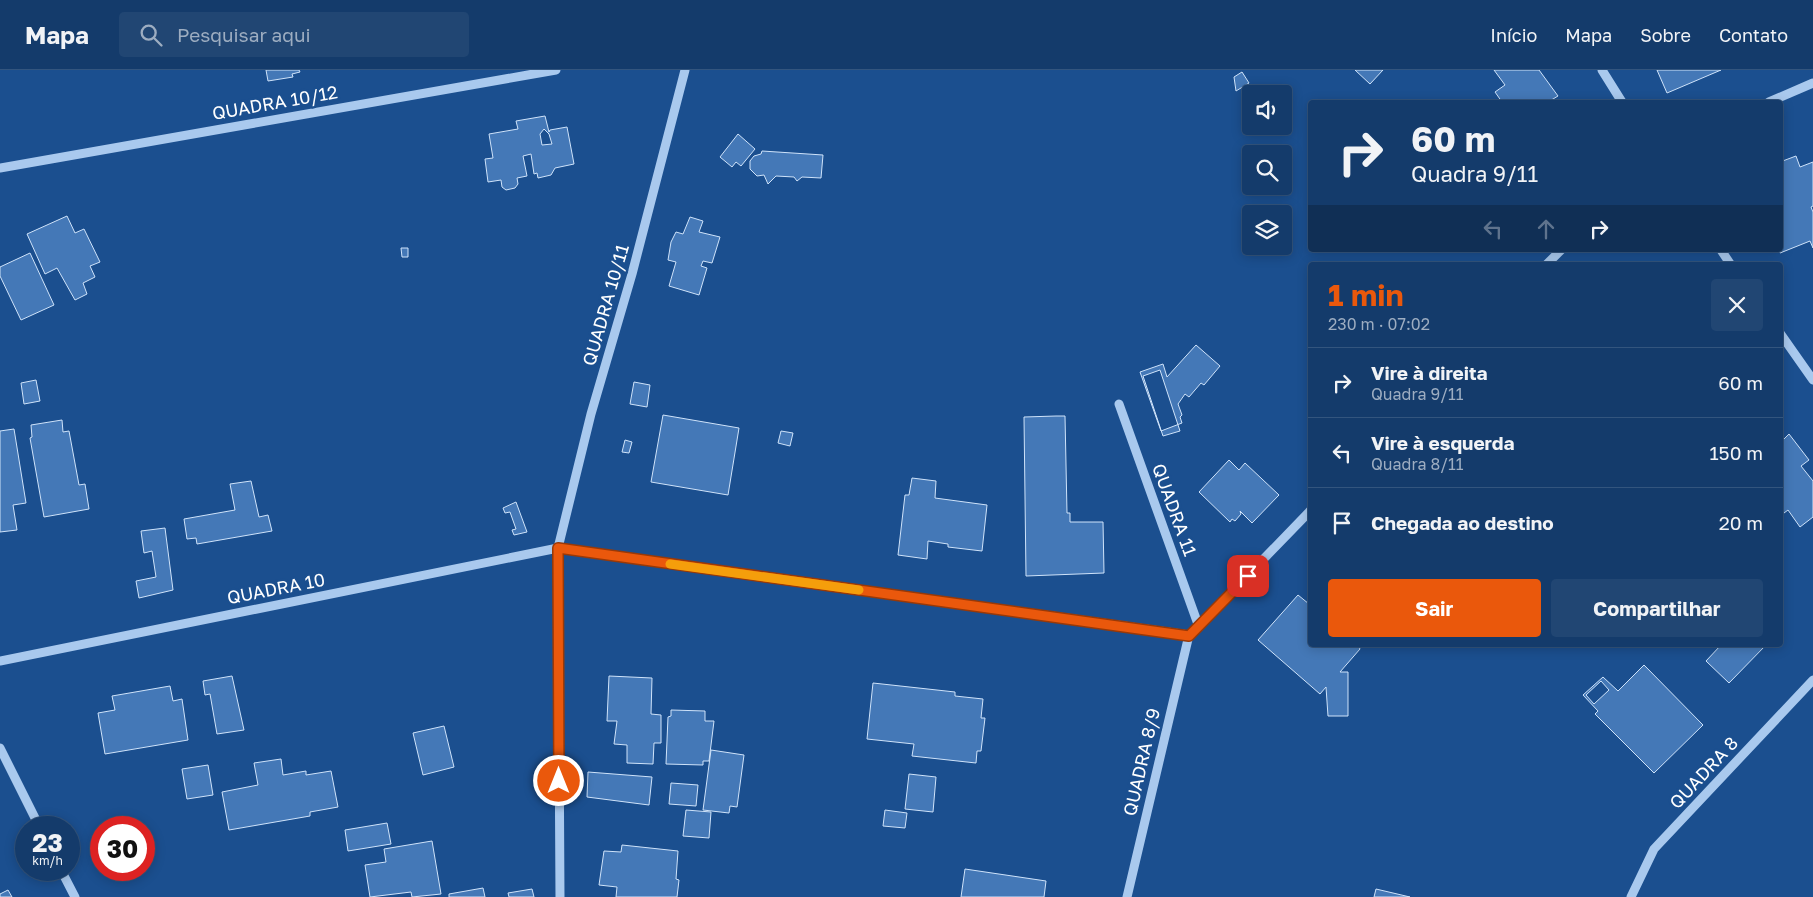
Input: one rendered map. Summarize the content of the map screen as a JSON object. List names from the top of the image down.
{
  "streets": {
    "street": [
      "QUADRA 10/12",
      "QUADRA 10/11",
      "QUADRA 11",
      "QUADRA 10",
      "QUADRA 8/9",
      "QUADRA 8"
    ]
  },
  "crossings": [
    ["QUADRA 10/11", "QUADRA 10"],
    ["QUADRA 10", "QUADRA 8/9"]
  ],
  "page": {
    "header": "Mapa",
    "search": "Pesquisar aqui",
    "nav": [
      "Início",
      "Mapa",
      "Sobre",
      "Contato"
    ],
    "turn": ["60 m", "Quadra 9/11"],
    "heading": ["1 min", "230 m · 07:02"],
    "list": [
      {
        "name": "Vire à direita",
        "note": "Quadra 9/11",
        "value": "60 m"
      },
      {
        "name": "Vire à esquerda",
        "note": "Quadra 8/11",
        "value": "150 m"
      },
      {
        "name": "Chegada ao destino",
        "value": "20 m"
      }
    ],
    "buttons": ["Sair", "Compartilhar"],
    "speed": "23 km/h",
    "limit": "30"
  }
}
